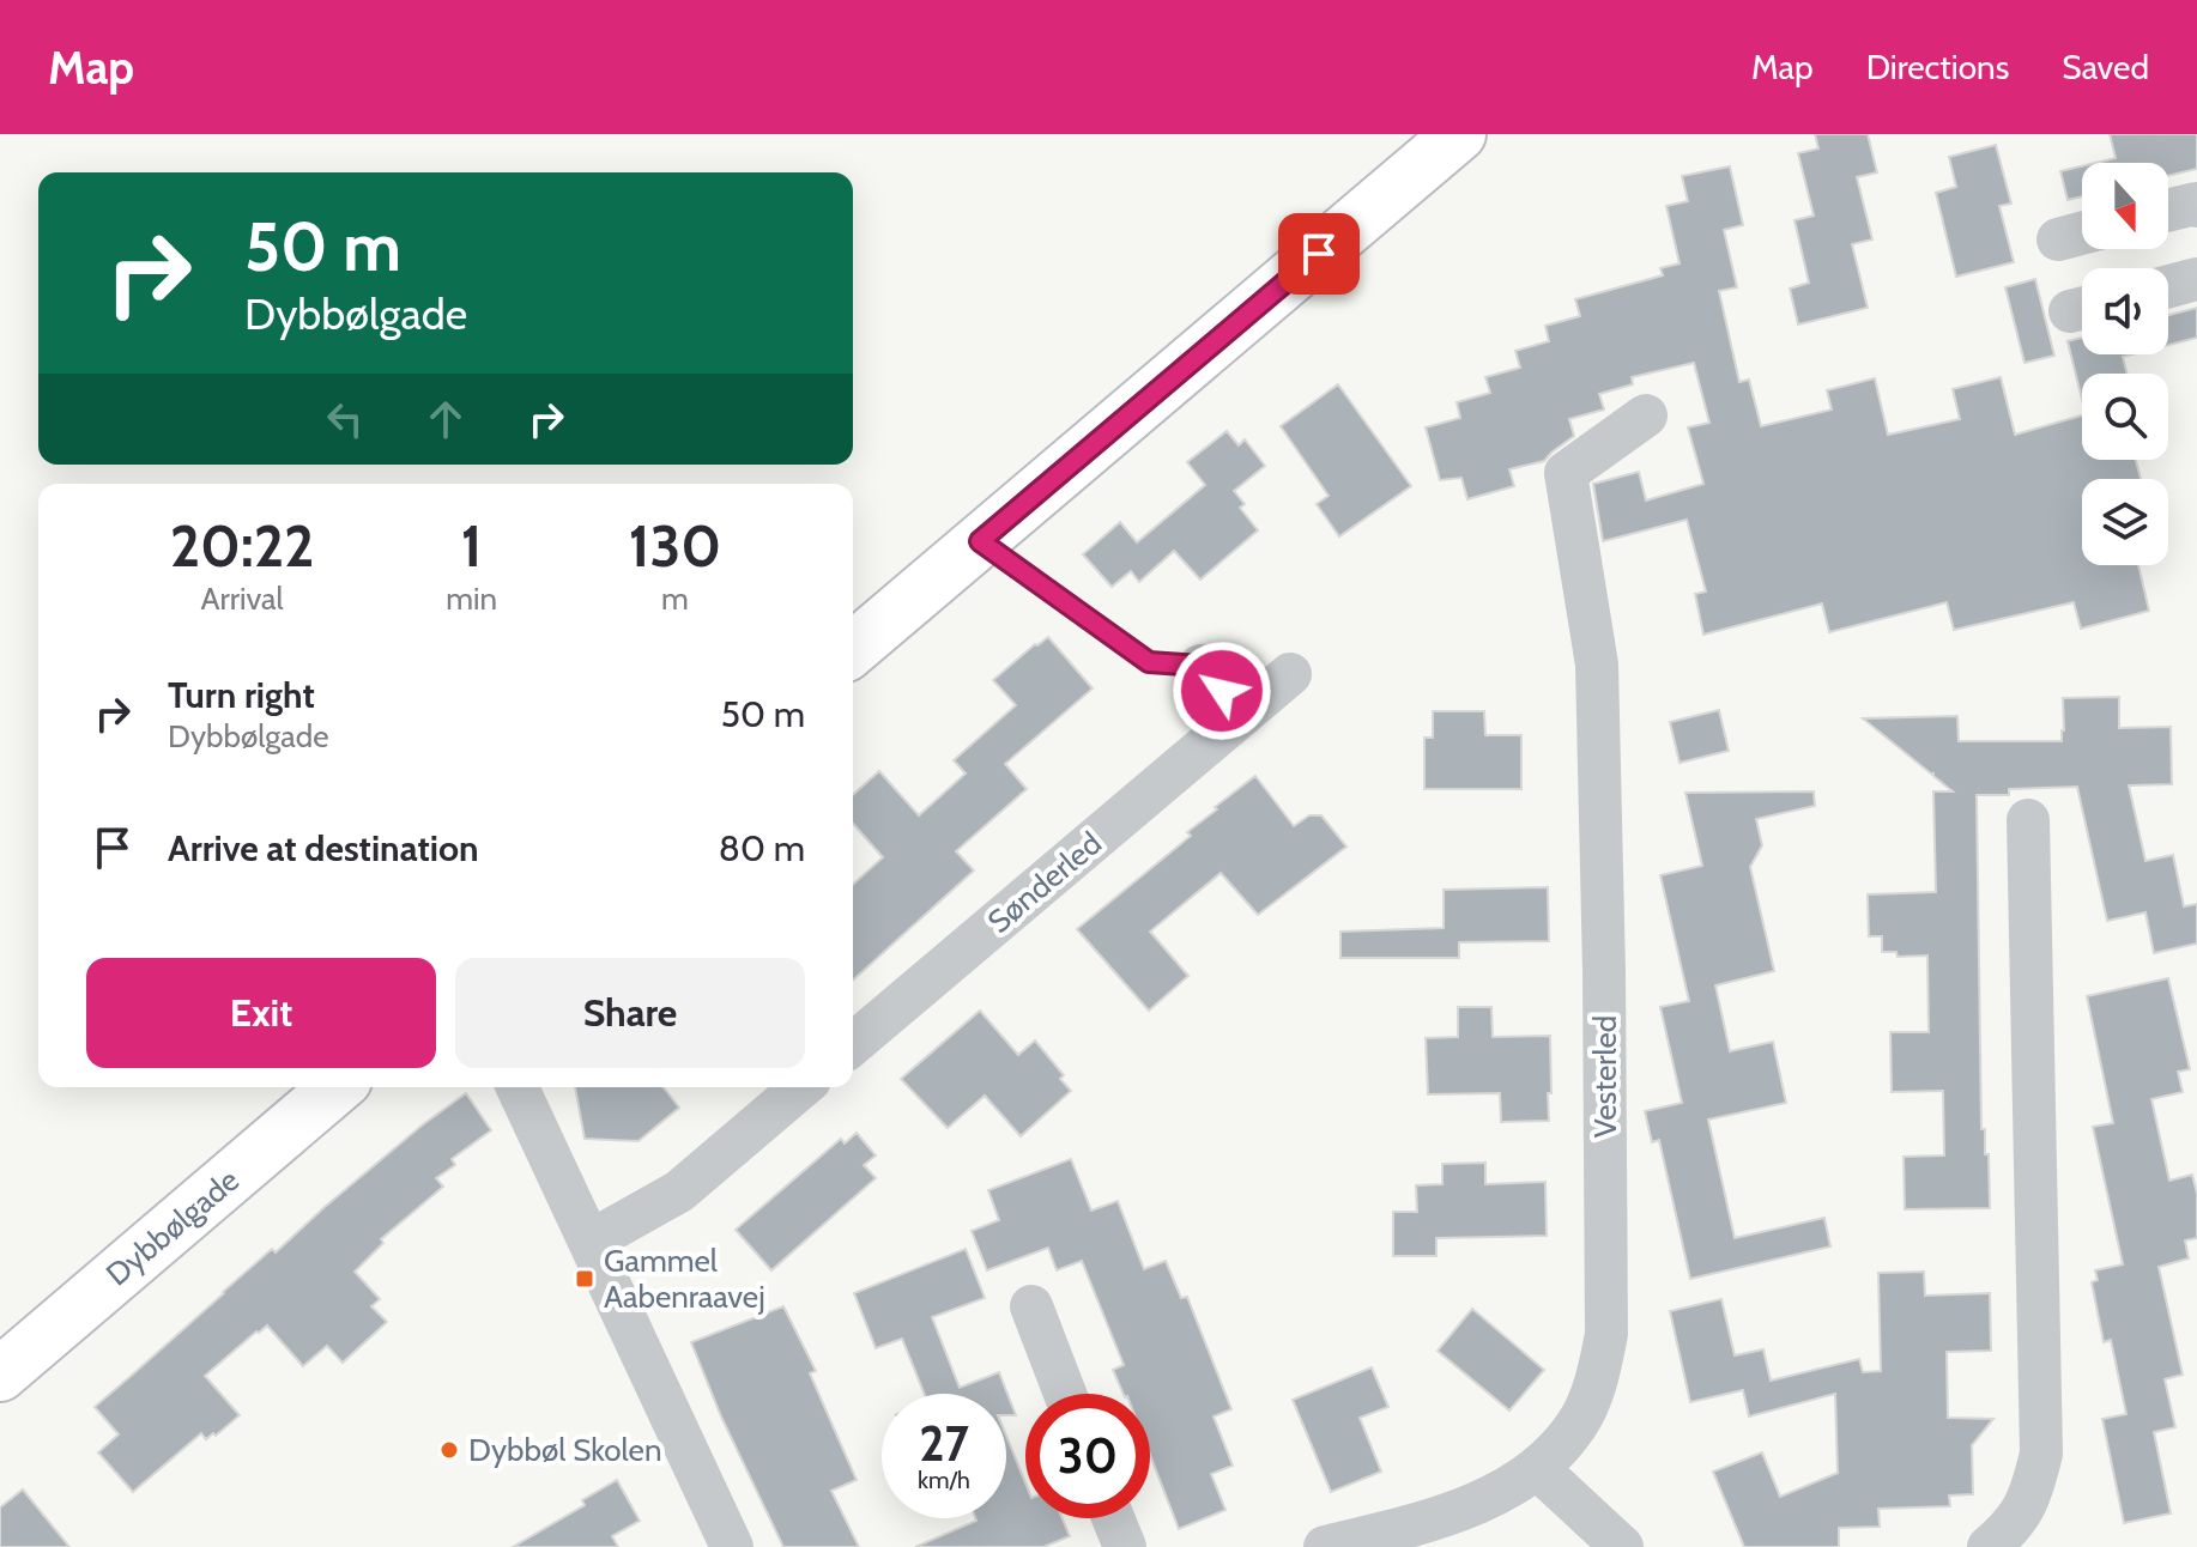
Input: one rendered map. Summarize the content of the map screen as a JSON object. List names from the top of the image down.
{
  "streets": {
    "street": ["Sønderled", "Vesterled", "Dybbølgade"]
  },
  "places": {
    "transit": ["Gammel Aabenraavej"],
    "other": ["Dybbøl Skolen"]
  },
  "north": "bottom",
  "page": {
    "header": "Map",
    "nav": ["Map", "Directions", "Saved"],
    "turn": ["50 m", "Dybbølgade"],
    "eta": [
      "20:22",
      "Arrival",
      "1",
      "min",
      "130",
      "m"
    ],
    "list": [
      {
        "name": "Turn right",
        "note": "Dybbølgade",
        "value": "50 m"
      },
      {
        "name": "Arrive at destination",
        "value": "80 m"
      }
    ],
    "buttons": ["Exit", "Share"],
    "speed": "27 km/h",
    "limit": "30"
  }
}
